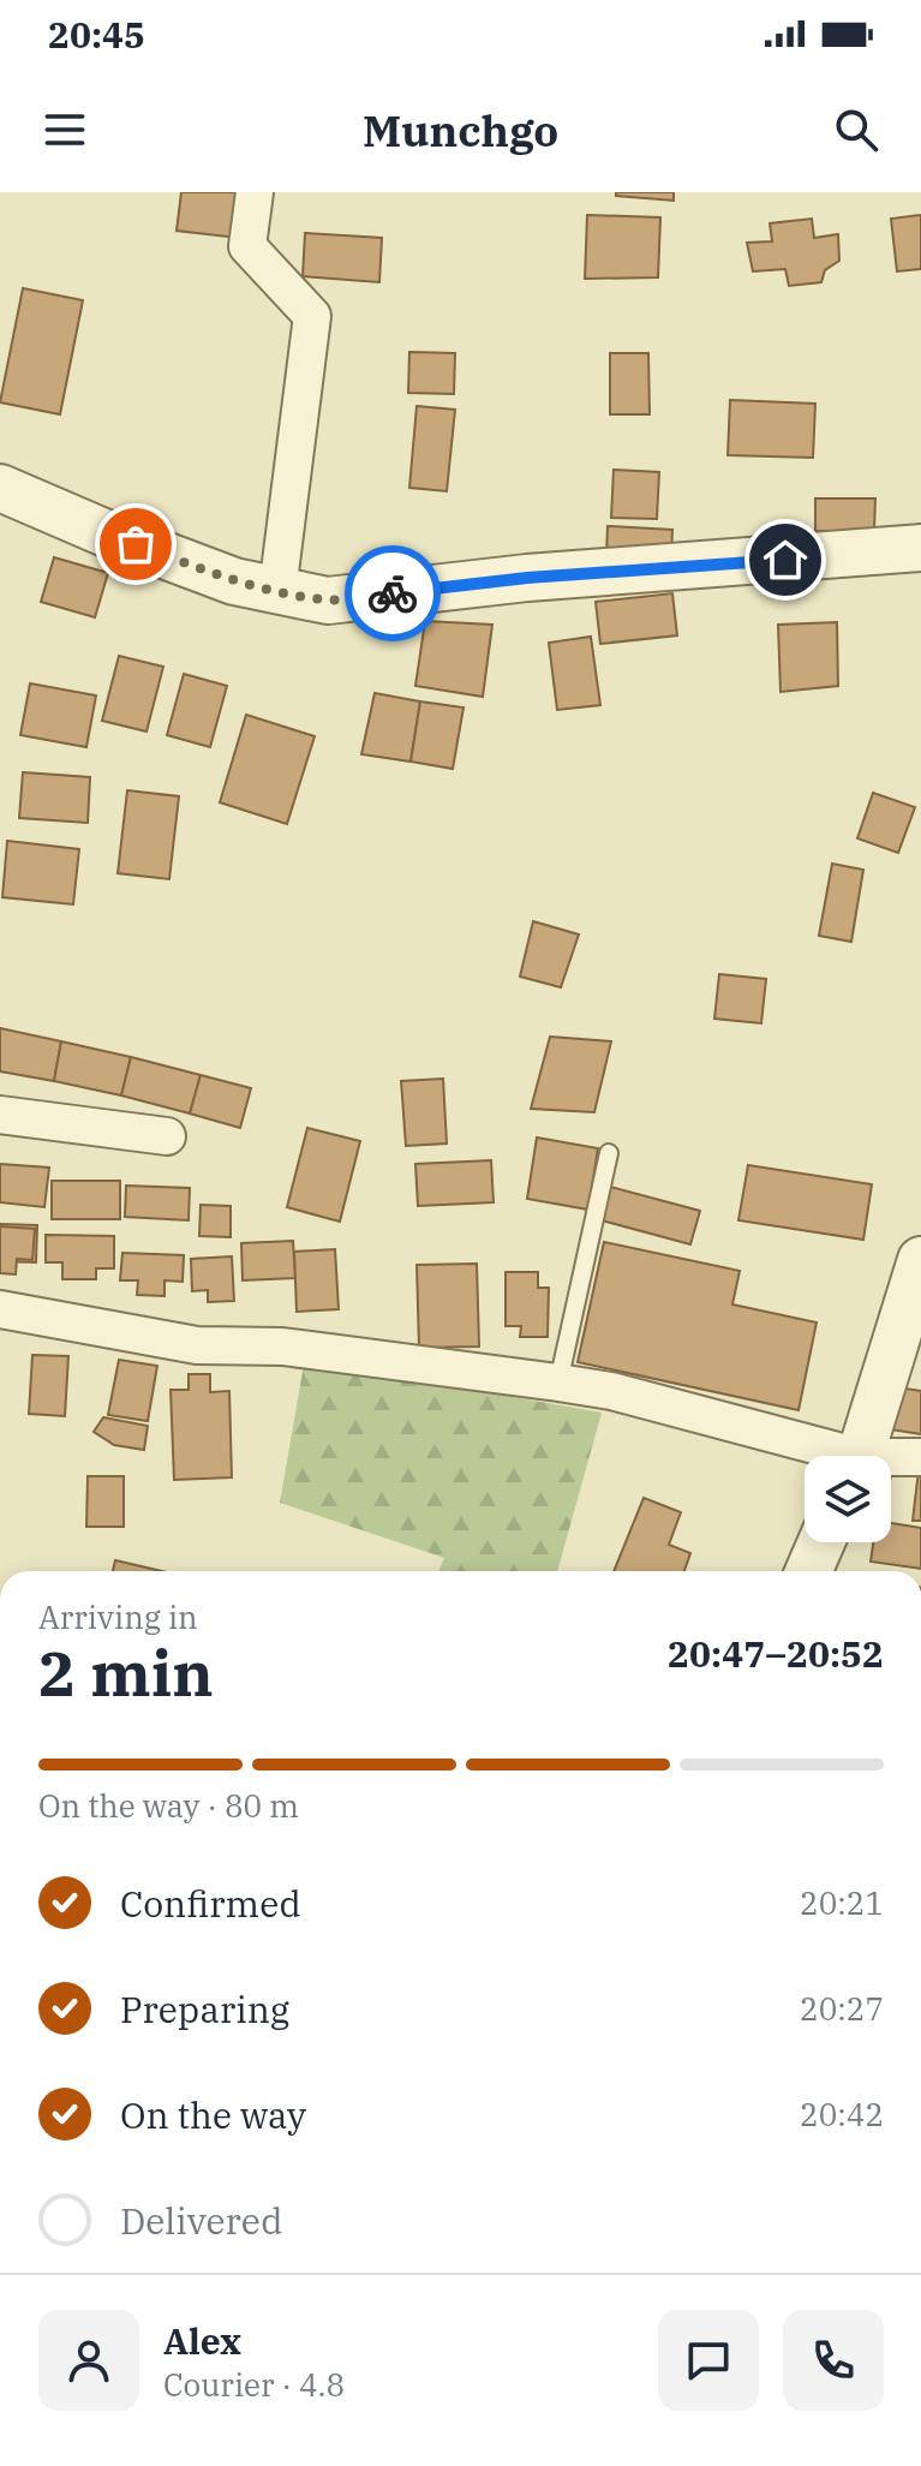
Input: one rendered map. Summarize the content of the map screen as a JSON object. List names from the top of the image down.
{
  "page": {
    "status": "20:45",
    "header": "Munchgo",
    "heading": ["2 min", "Arriving in", "20:47–20:52"],
    "panel": ["Alex", "Courier · 4.8"],
    "bar": "On the way · 80 m",
    "list": [
      ["Confirmed", "20:21"],
      ["Preparing", "20:27"],
      ["On the way", "20:42"],
      "Delivered"
    ]
  }
}
